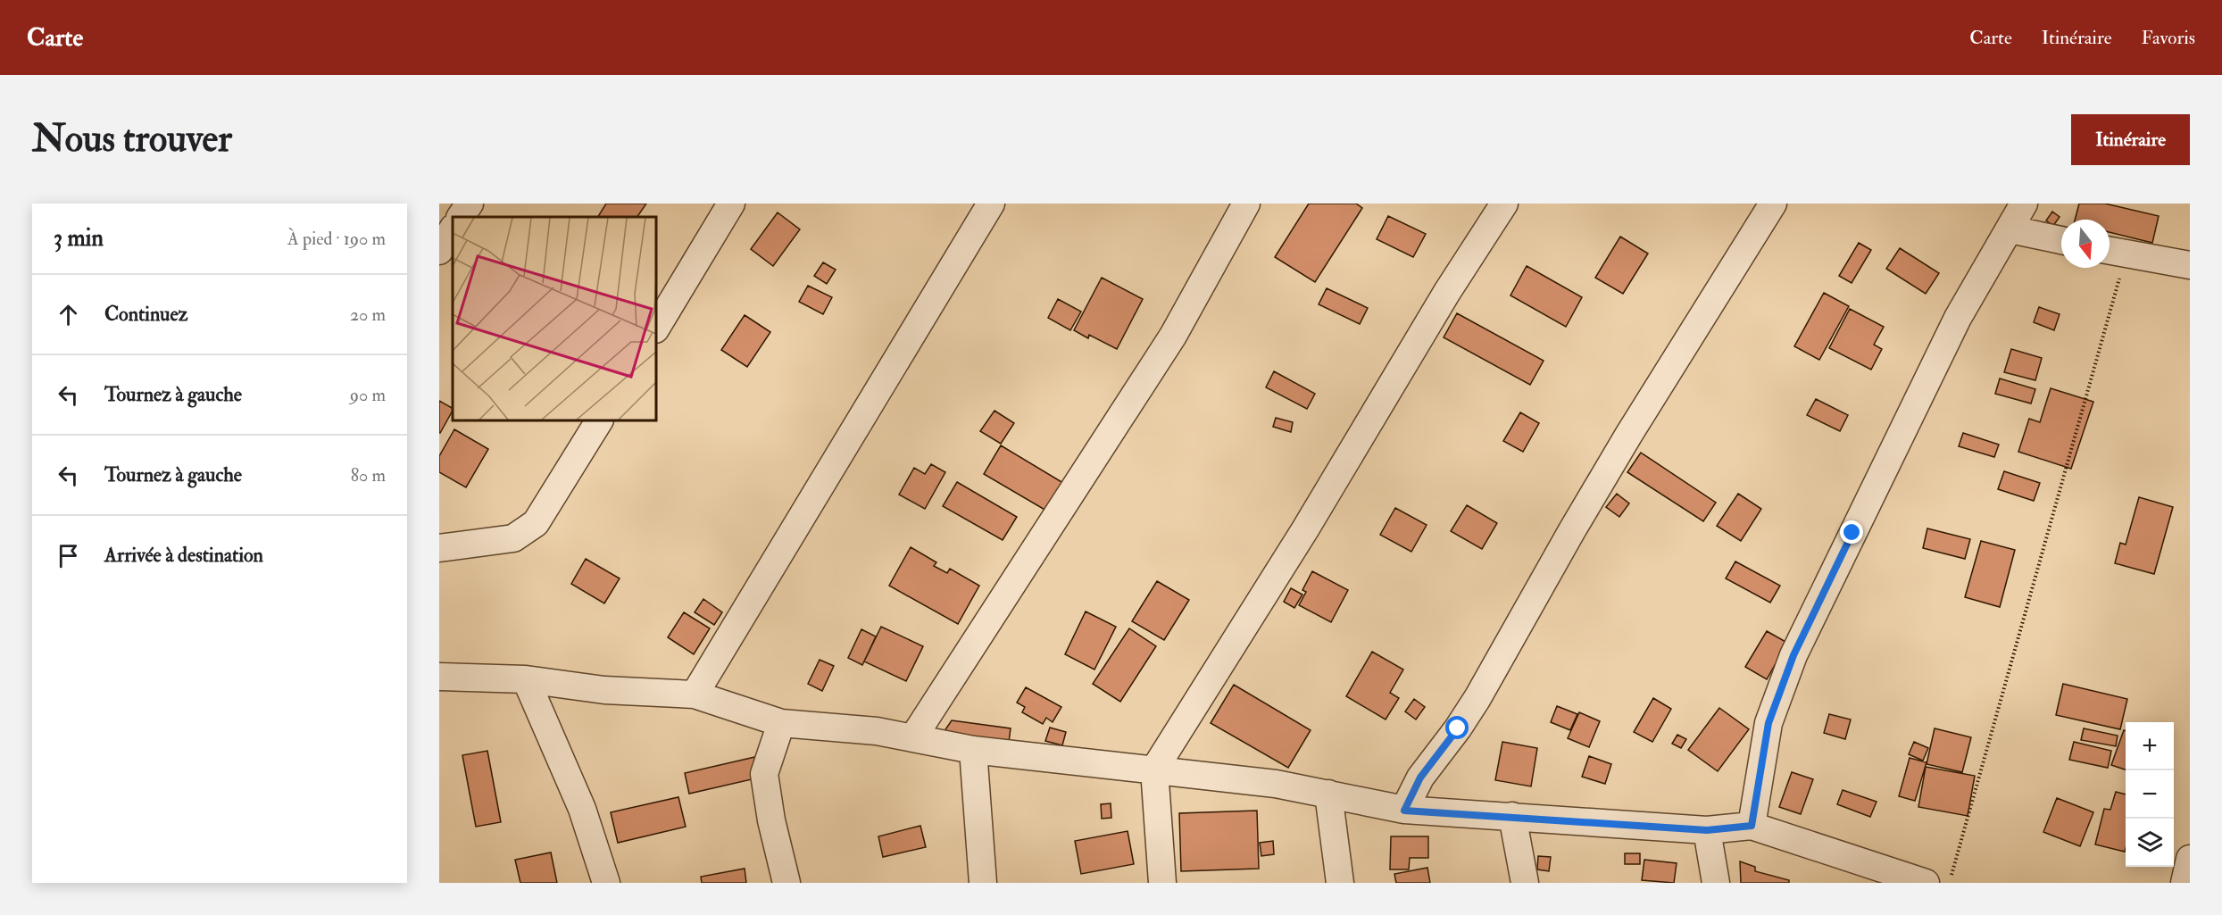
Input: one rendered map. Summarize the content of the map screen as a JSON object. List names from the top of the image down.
{
  "north": "bottom",
  "page": {
    "header": "Carte",
    "nav": ["Carte", "Itinéraire", "Favoris"],
    "buttons": "Itinéraire",
    "title": "Nous trouver",
    "heading": ["3 min", "À pied · 190 m"],
    "list": [
      ["Continuez", "20 m"],
      ["Tournez à gauche", "90 m"],
      ["Tournez à gauche", "80 m"],
      "Arrivée à destination"
    ],
    "map_buttons": ["+", "−"]
  }
}
